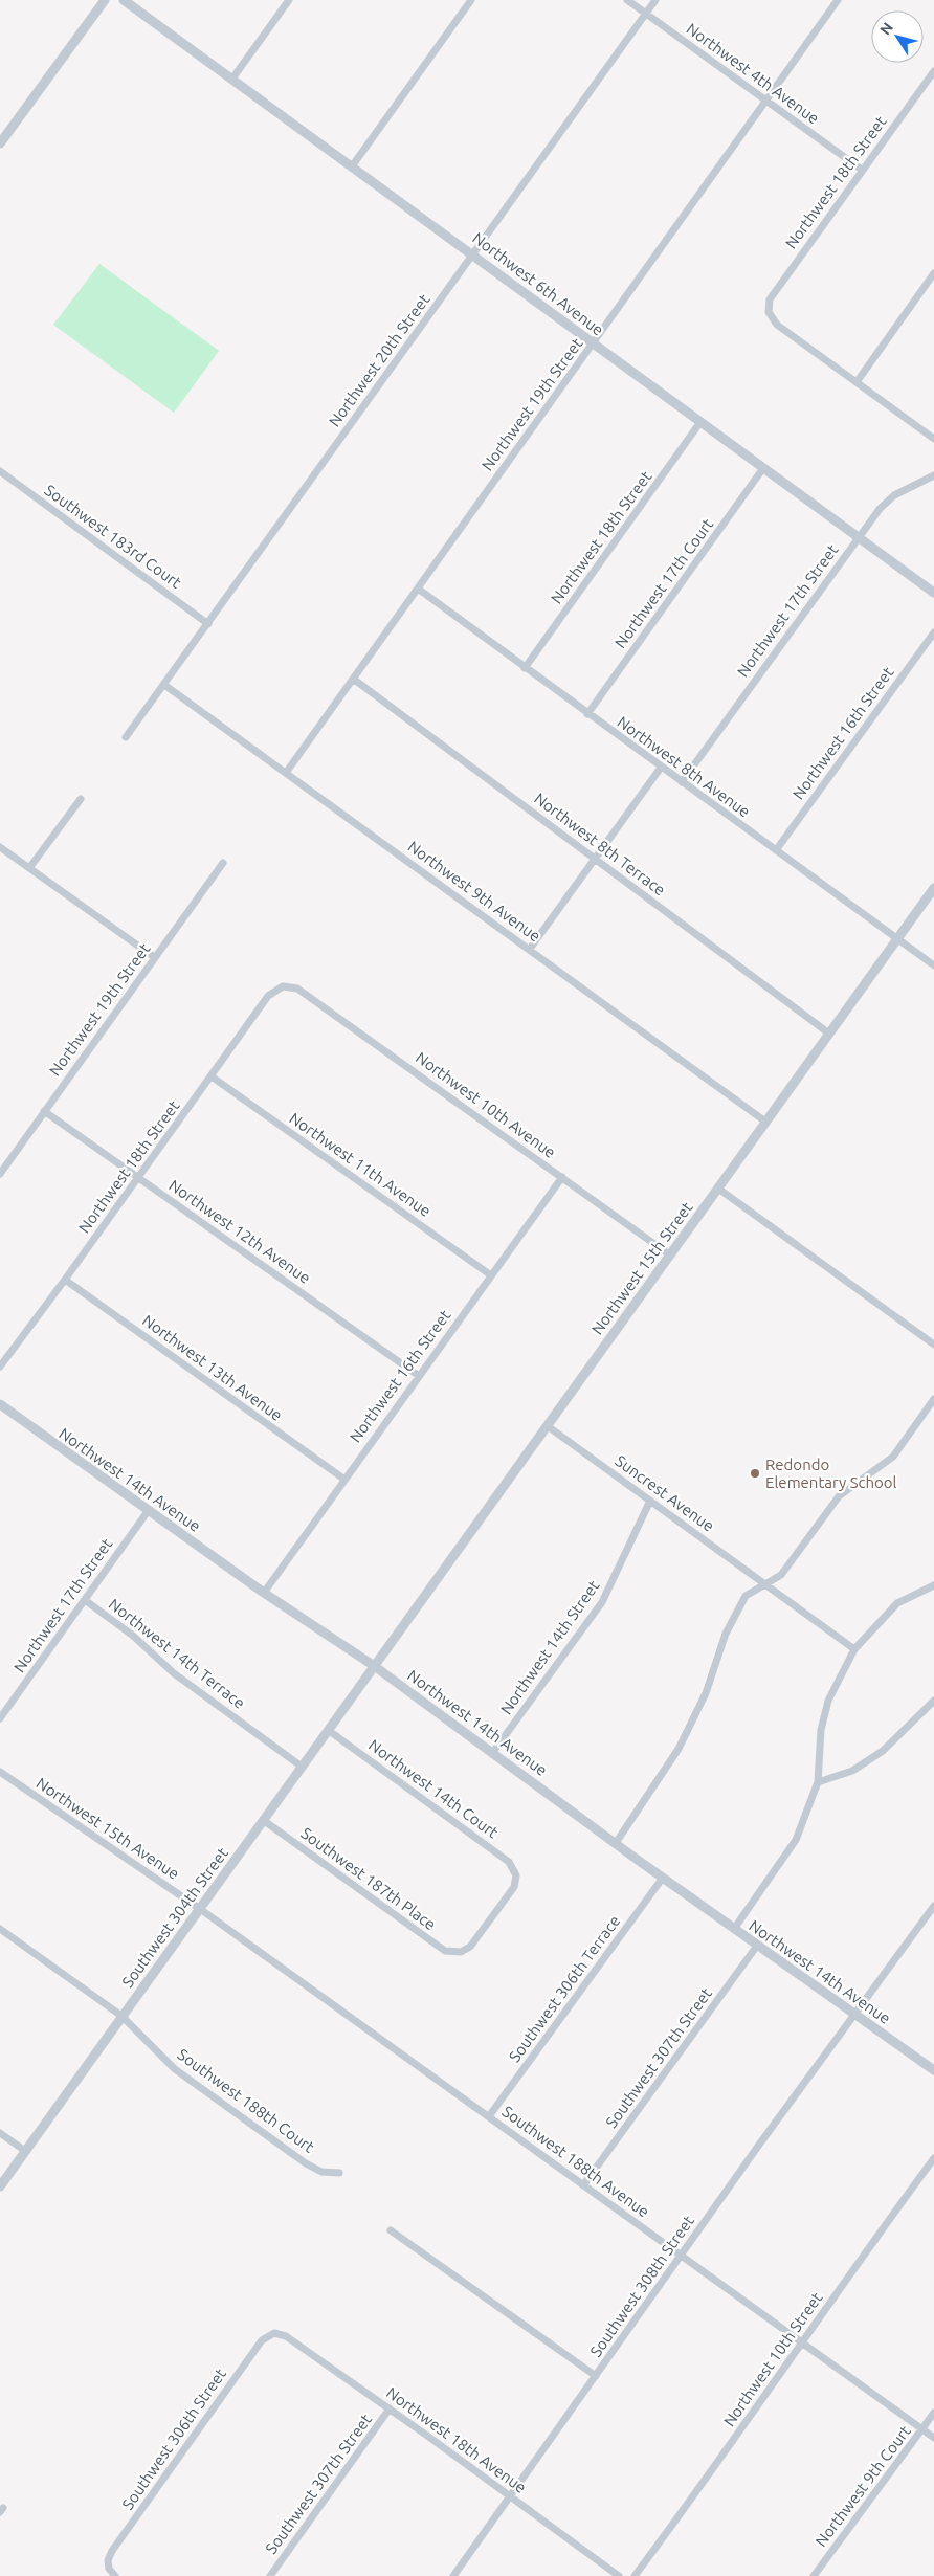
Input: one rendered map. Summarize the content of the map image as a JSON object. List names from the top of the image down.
{
  "streets": {
    "street": [
      "Northwest 4th Avenue",
      "Northwest 18th Street",
      "Northwest 6th Avenue",
      "Northwest 20th Street",
      "Northwest 19th Street",
      "Southwest 183rd Court",
      "Northwest 17th Court",
      "Northwest 17th Street",
      "Northwest 16th Street",
      "Northwest 8th Avenue",
      "Northwest 8th Terrace",
      "Northwest 9th Avenue",
      "Northwest 10th Avenue",
      "Northwest 11th Avenue",
      "Northwest 12th Avenue",
      "Northwest 15th Street",
      "Northwest 13th Avenue",
      "Northwest 14th Avenue",
      "Suncrest Avenue",
      "Northwest 14th Street",
      "Northwest 14th Terrace",
      "Northwest 14th Court",
      "Northwest 15th Avenue",
      "Southwest 187th Place",
      "Southwest 304th Street",
      "Southwest 306th Terrace",
      "Southwest 307th Street",
      "Southwest 188th Court",
      "Southwest 188th Avenue",
      "Southwest 308th Street",
      "Northwest 10th Street",
      "Southwest 306th Street",
      "Northwest 18th Avenue",
      "Northwest 9th Court"
    ]
  },
  "crossings": [
    ["Northwest 4th Avenue", "Northwest 18th Street"],
    ["Northwest 4th Avenue", "Northwest 20th Street"],
    ["Northwest 4th Avenue", "Northwest 19th Street"],
    ["Northwest 18th Street", "Northwest 6th Avenue"],
    ["Northwest 18th Street", "Northwest 8th Avenue"],
    ["Northwest 18th Street", "Northwest 10th Avenue"],
    ["Northwest 18th Street", "Northwest 11th Avenue"],
    ["Northwest 18th Street", "Northwest 12th Avenue"],
    ["Northwest 18th Street", "Northwest 13th Avenue"],
    ["Northwest 6th Avenue", "Northwest 20th Street"],
    ["Northwest 6th Avenue", "Northwest 19th Street"],
    ["Northwest 6th Avenue", "Northwest 17th Court"],
    ["Northwest 6th Avenue", "Northwest 17th Street"],
    ["Northwest 20th Street", "Southwest 183rd Court"],
    ["Northwest 20th Street", "Northwest 9th Avenue"],
    ["Northwest 19th Street", "Northwest 8th Avenue"],
    ["Northwest 19th Street", "Northwest 8th Terrace"],
    ["Northwest 19th Street", "Northwest 9th Avenue"],
    ["Northwest 19th Street", "Northwest 12th Avenue"],
    ["Northwest 17th Court", "Northwest 8th Avenue"],
    ["Northwest 17th Street", "Northwest 8th Avenue"],
    ["Northwest 17th Street", "Northwest 14th Avenue"],
    ["Northwest 17th Street", "Northwest 14th Terrace"],
    ["Northwest 16th Street", "Northwest 8th Avenue"],
    ["Northwest 16th Street", "Northwest 10th Avenue"],
    ["Northwest 16th Street", "Northwest 11th Avenue"],
    ["Northwest 16th Street", "Northwest 12th Avenue"],
    ["Northwest 16th Street", "Northwest 13th Avenue"],
    ["Northwest 16th Street", "Northwest 14th Avenue"],
    ["Northwest 8th Avenue", "Northwest 15th Street"],
    ["Northwest 8th Terrace", "Northwest 15th Street"],
    ["Northwest 9th Avenue", "Northwest 15th Street"],
    ["Northwest 10th Avenue", "Northwest 15th Street"],
    ["Northwest 15th Street", "Northwest 14th Avenue"],
    ["Northwest 15th Street", "Suncrest Avenue"],
    ["Northwest 15th Street", "Southwest 304th Street"],
    ["Northwest 14th Avenue", "Northwest 14th Street"],
    ["Northwest 14th Avenue", "Southwest 304th Street"],
    ["Northwest 14th Avenue", "Southwest 306th Terrace"],
    ["Northwest 14th Avenue", "Southwest 307th Street"],
    ["Northwest 14th Avenue", "Southwest 308th Street"],
    ["Suncrest Avenue", "Northwest 14th Street"],
    ["Northwest 14th Terrace", "Southwest 304th Street"],
    ["Northwest 14th Court", "Southwest 187th Place"],
    ["Northwest 14th Court", "Southwest 304th Street"],
    ["Northwest 15th Avenue", "Southwest 304th Street"],
    ["Northwest 15th Avenue", "Southwest 188th Avenue"],
    ["Southwest 187th Place", "Southwest 304th Street"],
    ["Southwest 304th Street", "Southwest 188th Court"],
    ["Southwest 304th Street", "Southwest 188th Avenue"],
    ["Southwest 306th Terrace", "Southwest 188th Avenue"],
    ["Southwest 307th Street", "Southwest 188th Avenue"],
    ["Southwest 307th Street", "Northwest 18th Avenue"],
    ["Southwest 188th Avenue", "Southwest 308th Street"],
    ["Southwest 188th Avenue", "Northwest 10th Street"],
    ["Southwest 188th Avenue", "Northwest 9th Court"],
    ["Southwest 308th Street", "Northwest 18th Avenue"],
    ["Southwest 306th Street", "Northwest 18th Avenue"]
  ],
  "places": ["Redondo Elementary School"],
  "north": "top left"
}
